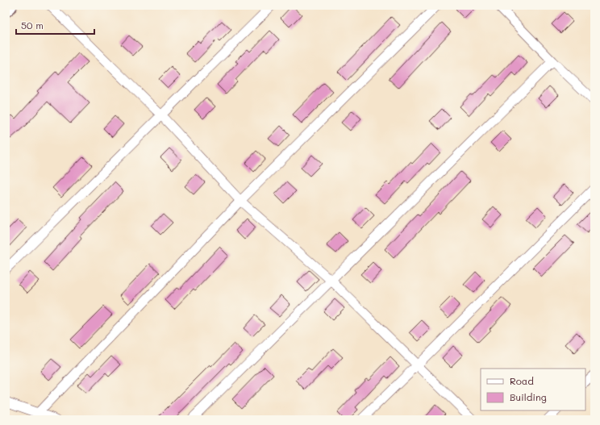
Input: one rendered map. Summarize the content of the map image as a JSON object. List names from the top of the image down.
{
  "legend": ["Road", "Building"],
  "scale_bar": "50 m"
}
